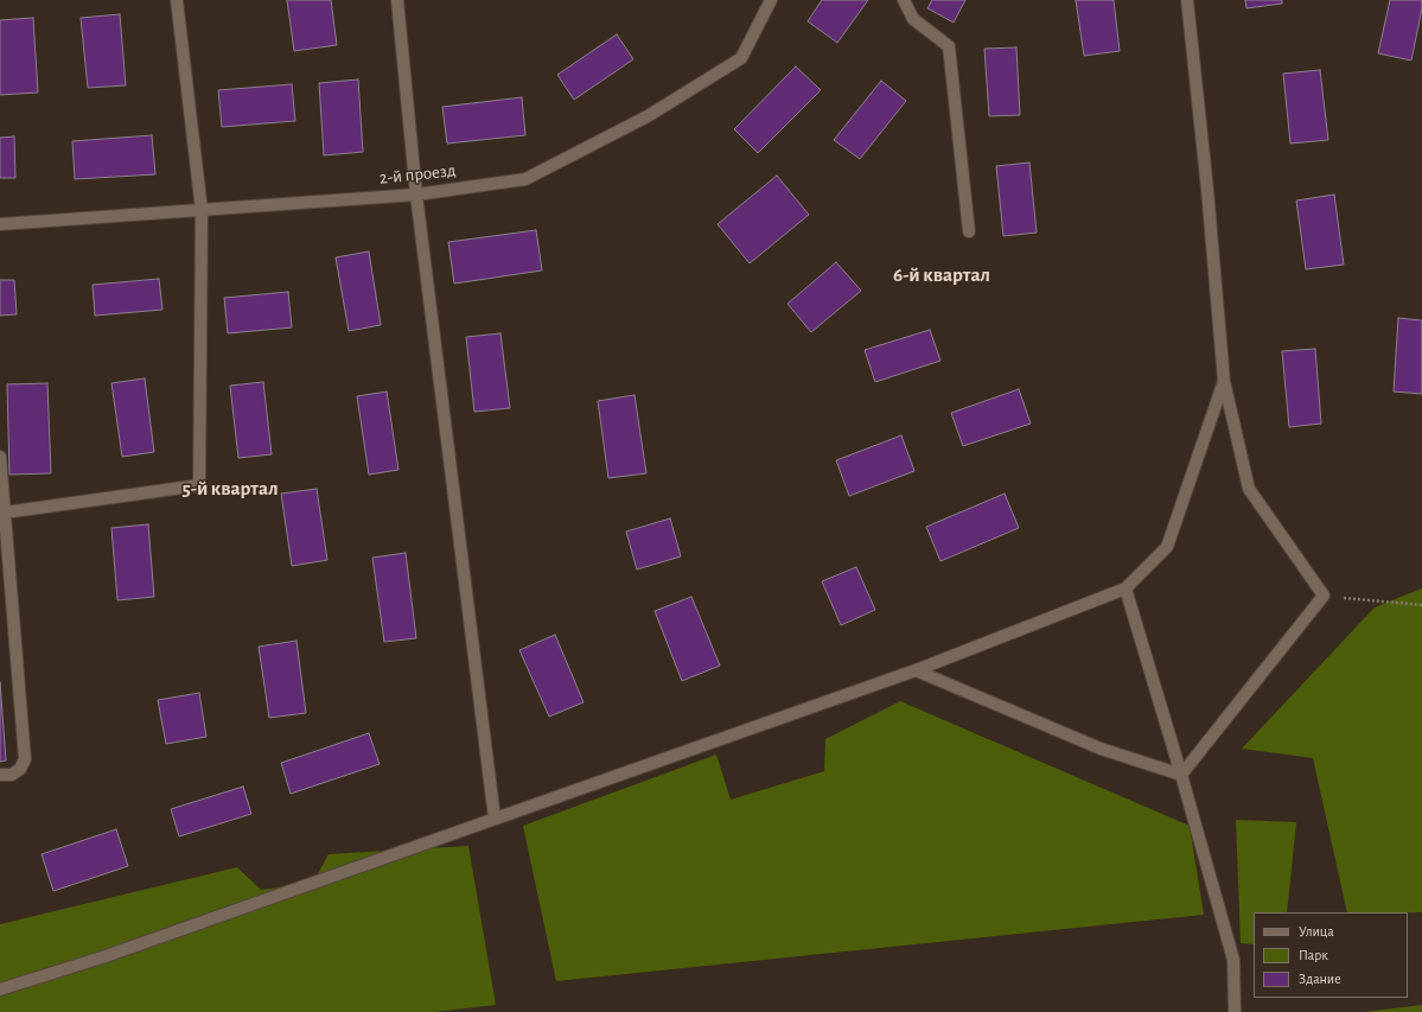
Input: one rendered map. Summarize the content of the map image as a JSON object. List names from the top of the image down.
{
  "streets": {
    "street": ["2-й проезд"]
  },
  "districts": ["6-й квартал", "5-й квартал"],
  "legend": ["Улица", "Парк", "Здание"]
}
